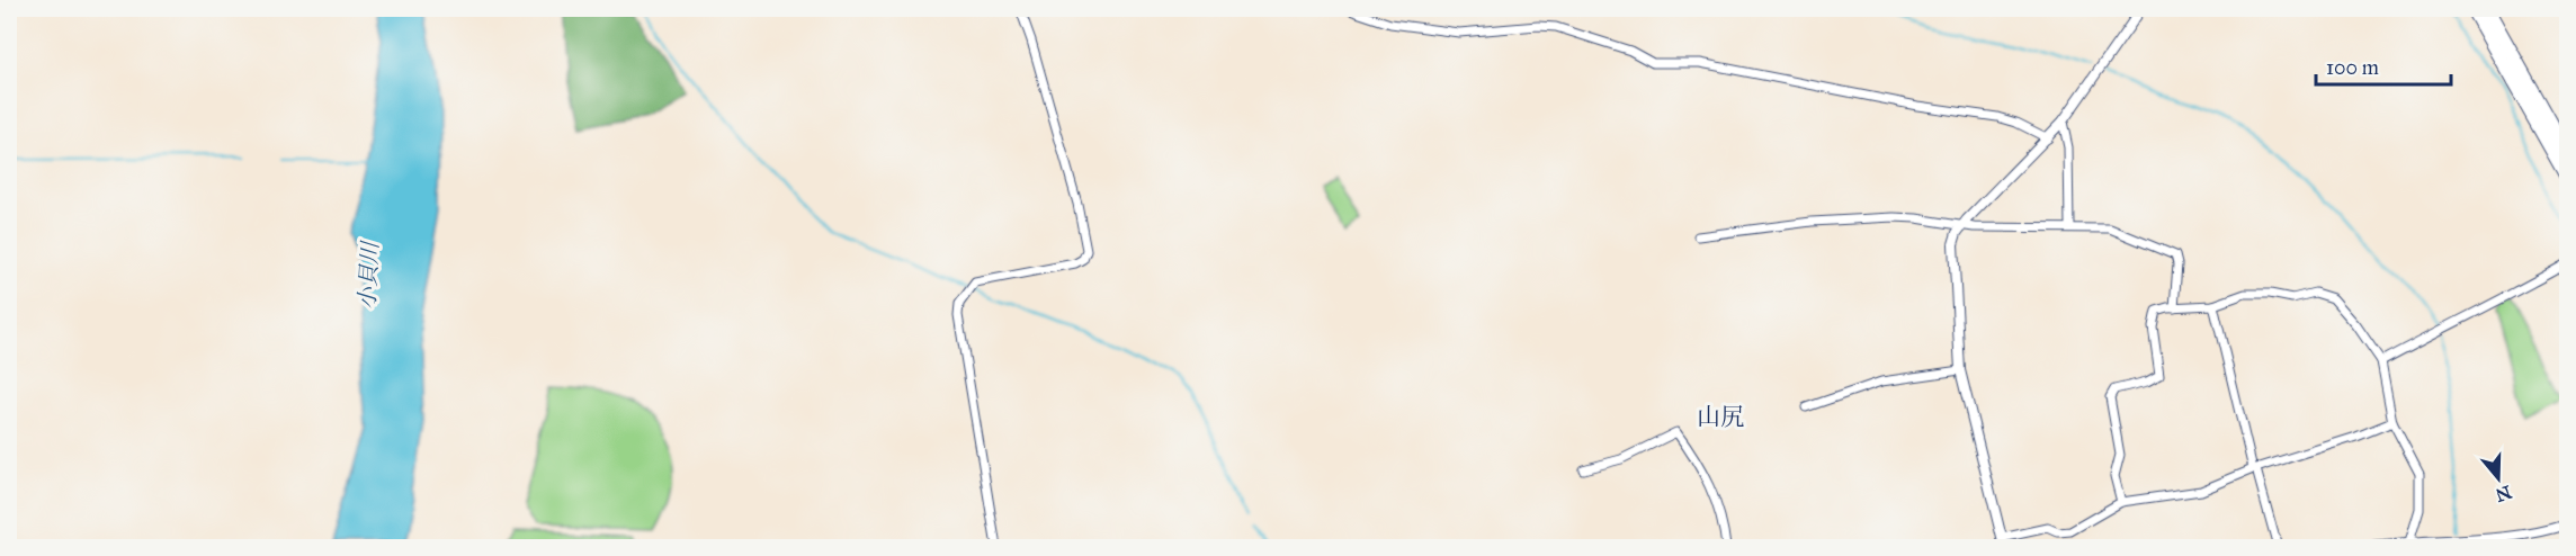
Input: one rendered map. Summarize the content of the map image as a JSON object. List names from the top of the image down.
{
  "districts": ["山尻"],
  "water": ["小貝川"],
  "scale_bar": "100 m",
  "north": "bottom"
}
